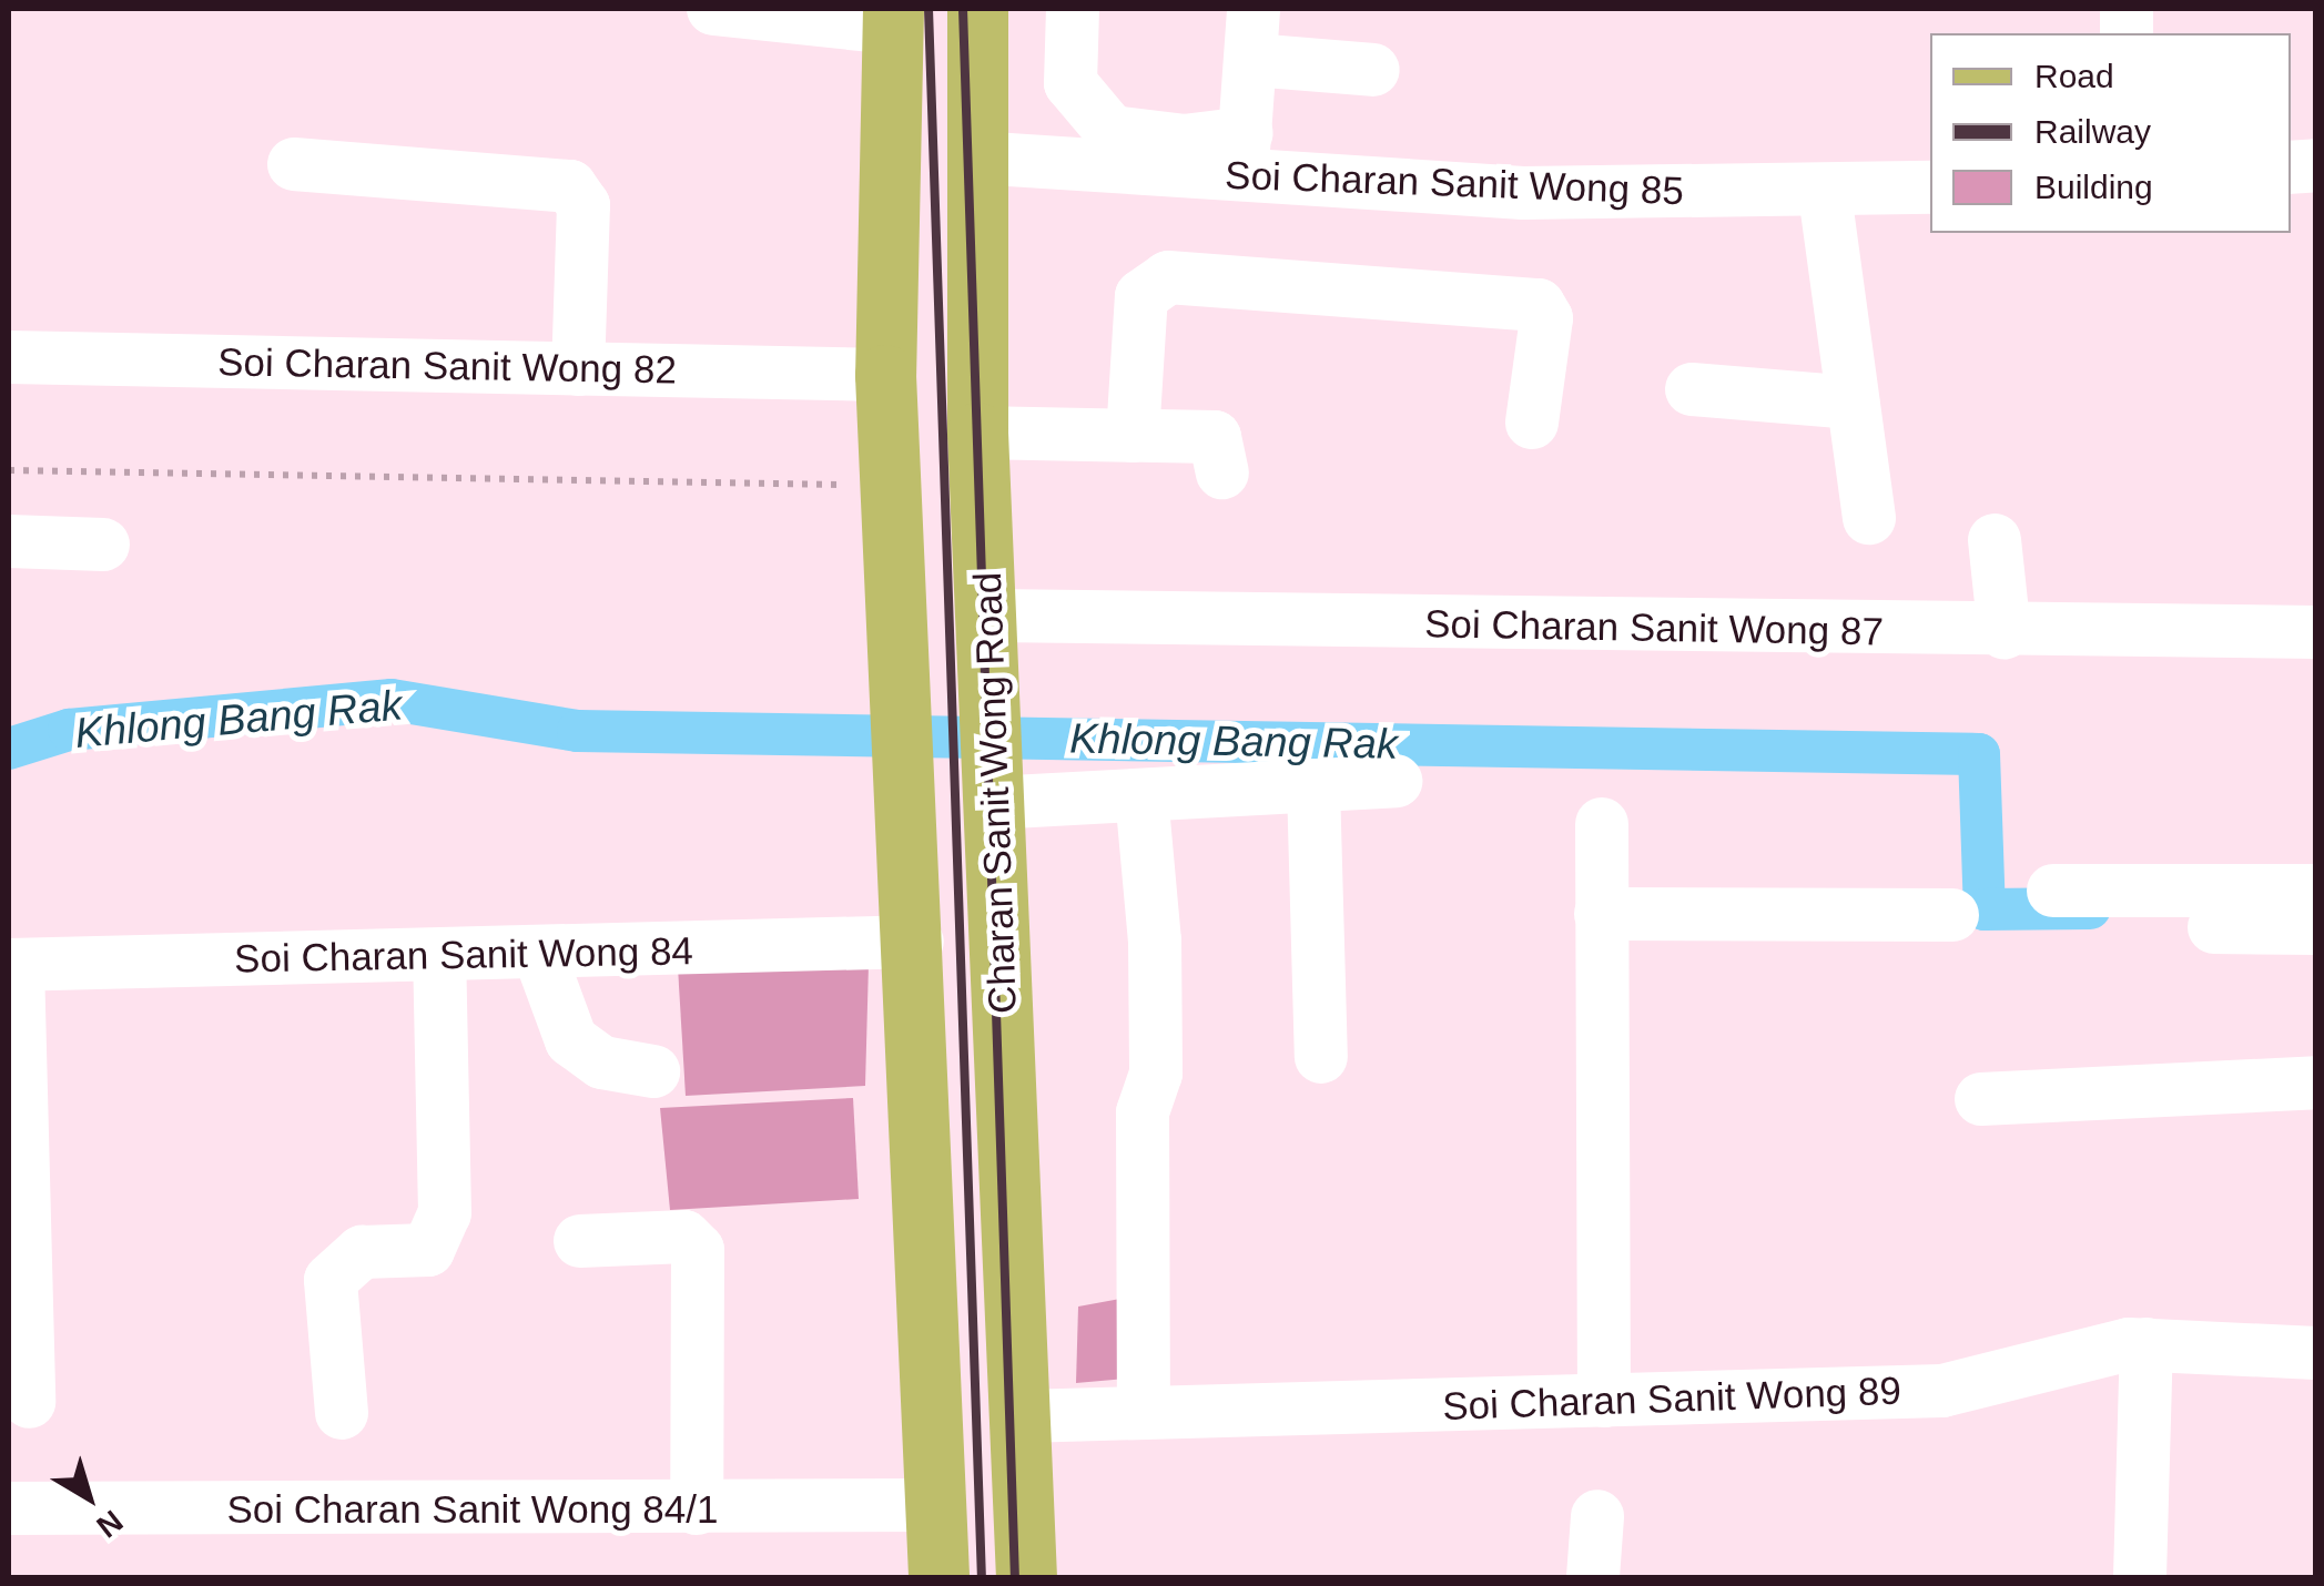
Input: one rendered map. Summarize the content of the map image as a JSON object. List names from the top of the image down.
{
  "streets": {
    "main road": ["Charan Sanit Wong Road"],
    "street": [
      "Soi Charan Sanit Wong 85",
      "Soi Charan Sanit Wong 82",
      "Soi Charan Sanit Wong 87",
      "Soi Charan Sanit Wong 84",
      "Soi Charan Sanit Wong 89",
      "Soi Charan Sanit Wong 84/1"
    ]
  },
  "crossings": [
    ["Soi Charan Sanit Wong 85", "Charan Sanit Wong Road"],
    ["Soi Charan Sanit Wong 87", "Charan Sanit Wong Road"],
    ["Charan Sanit Wong Road", "Soi Charan Sanit Wong 89"]
  ],
  "water": ["Khlong Bang Rak"],
  "legend": ["Road", "Railway", "Building"],
  "north": "bottom right"
}
